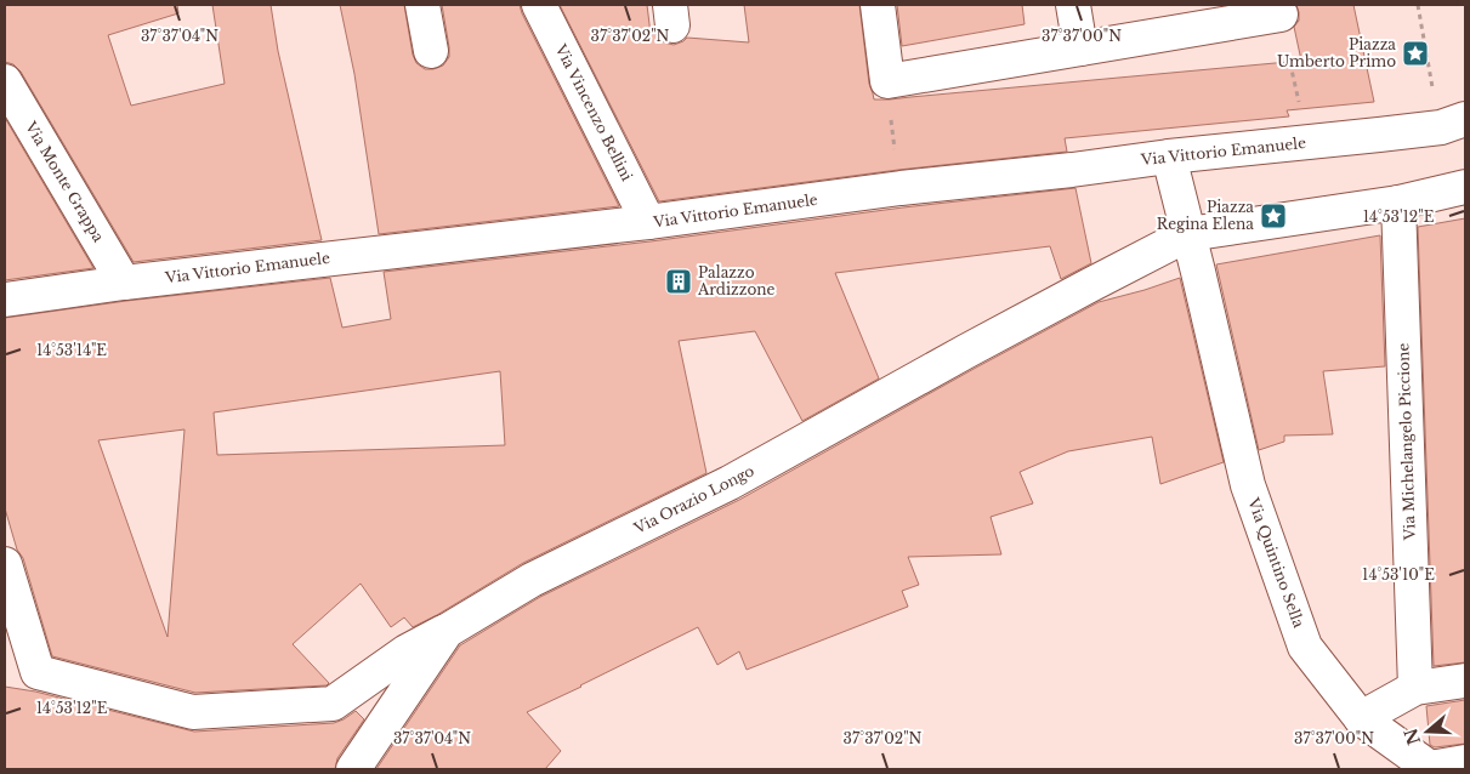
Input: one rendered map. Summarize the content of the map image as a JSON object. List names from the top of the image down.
{
  "streets": {
    "street": [
      "Via Vincenzo Bellini",
      "Via Vittorio Emanuele",
      "Via Monte Grappa",
      "Via Michelangelo Piccione",
      "Via Orazio Longo",
      "Via Quintino Sella"
    ]
  },
  "crossings": [
    ["Via Vincenzo Bellini", "Via Vittorio Emanuele"],
    ["Via Vittorio Emanuele", "Via Monte Grappa"],
    ["Via Vittorio Emanuele", "Via Quintino Sella"],
    ["Via Michelangelo Piccione", "Via Orazio Longo"],
    ["Via Orazio Longo", "Via Quintino Sella"]
  ],
  "places": {
    "place": ["Piazza Umberto Primo", "Piazza Regina Elena"],
    "building": ["Palazzo Ardizzone"]
  },
  "north": "left",
  "coordinates": [
    "37°37'04\"N",
    "37°37'02\"N",
    "37°37'00\"N",
    "14°53'12\"E",
    "14°53'14\"E",
    "14°53'10\"E"
  ]
}
